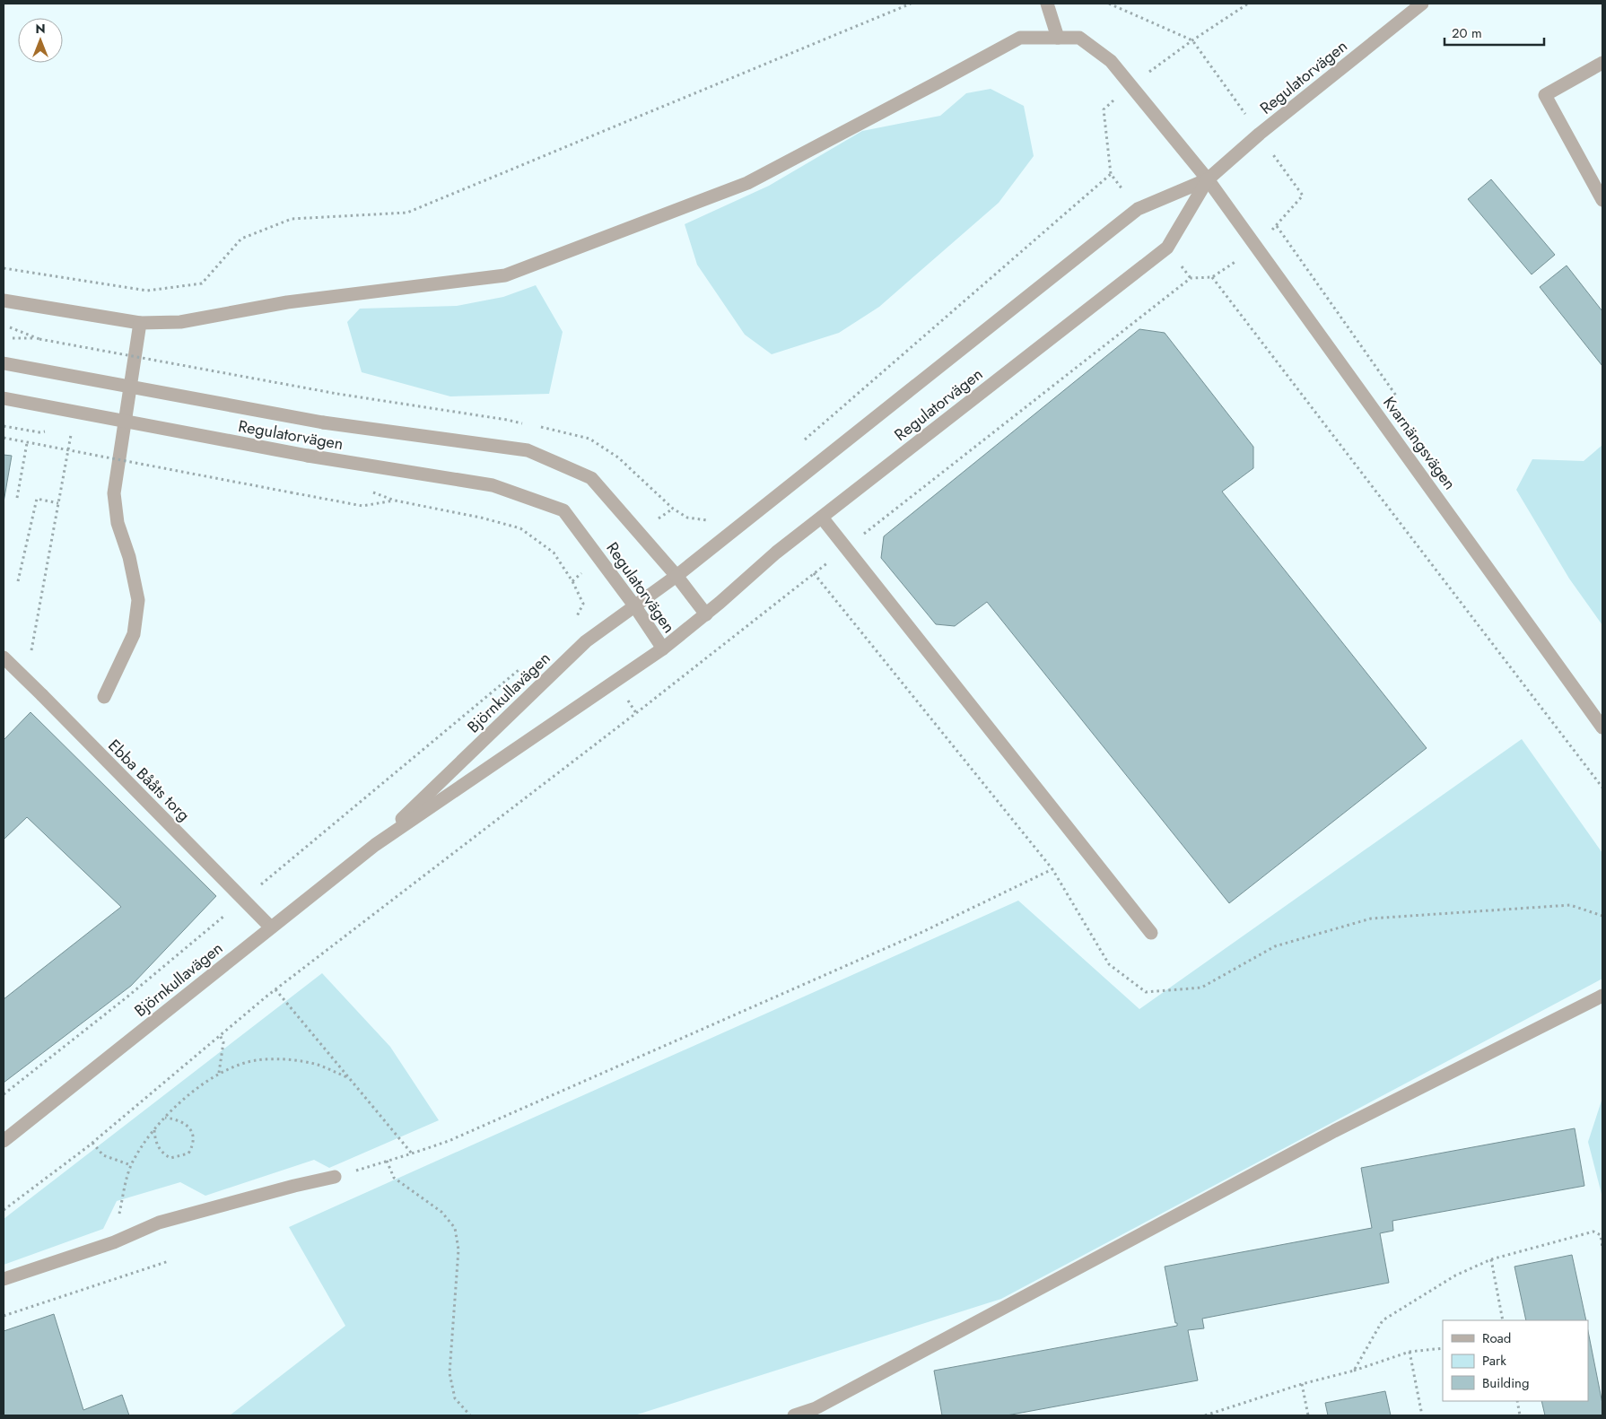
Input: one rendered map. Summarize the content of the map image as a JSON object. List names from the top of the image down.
{
  "streets": {
    "street": [
      "Regulatorvägen",
      "Kvarnängsvägen",
      "Björnkullavägen",
      "Ebba Bååts torg"
    ]
  },
  "crossings": [
    ["Regulatorvägen", "Kvarnängsvägen"],
    ["Regulatorvägen", "Björnkullavägen"],
    ["Björnkullavägen", "Ebba Bååts torg"]
  ],
  "legend": ["Road", "Park", "Building"],
  "scale_bar": "20 m",
  "north": "top"
}
